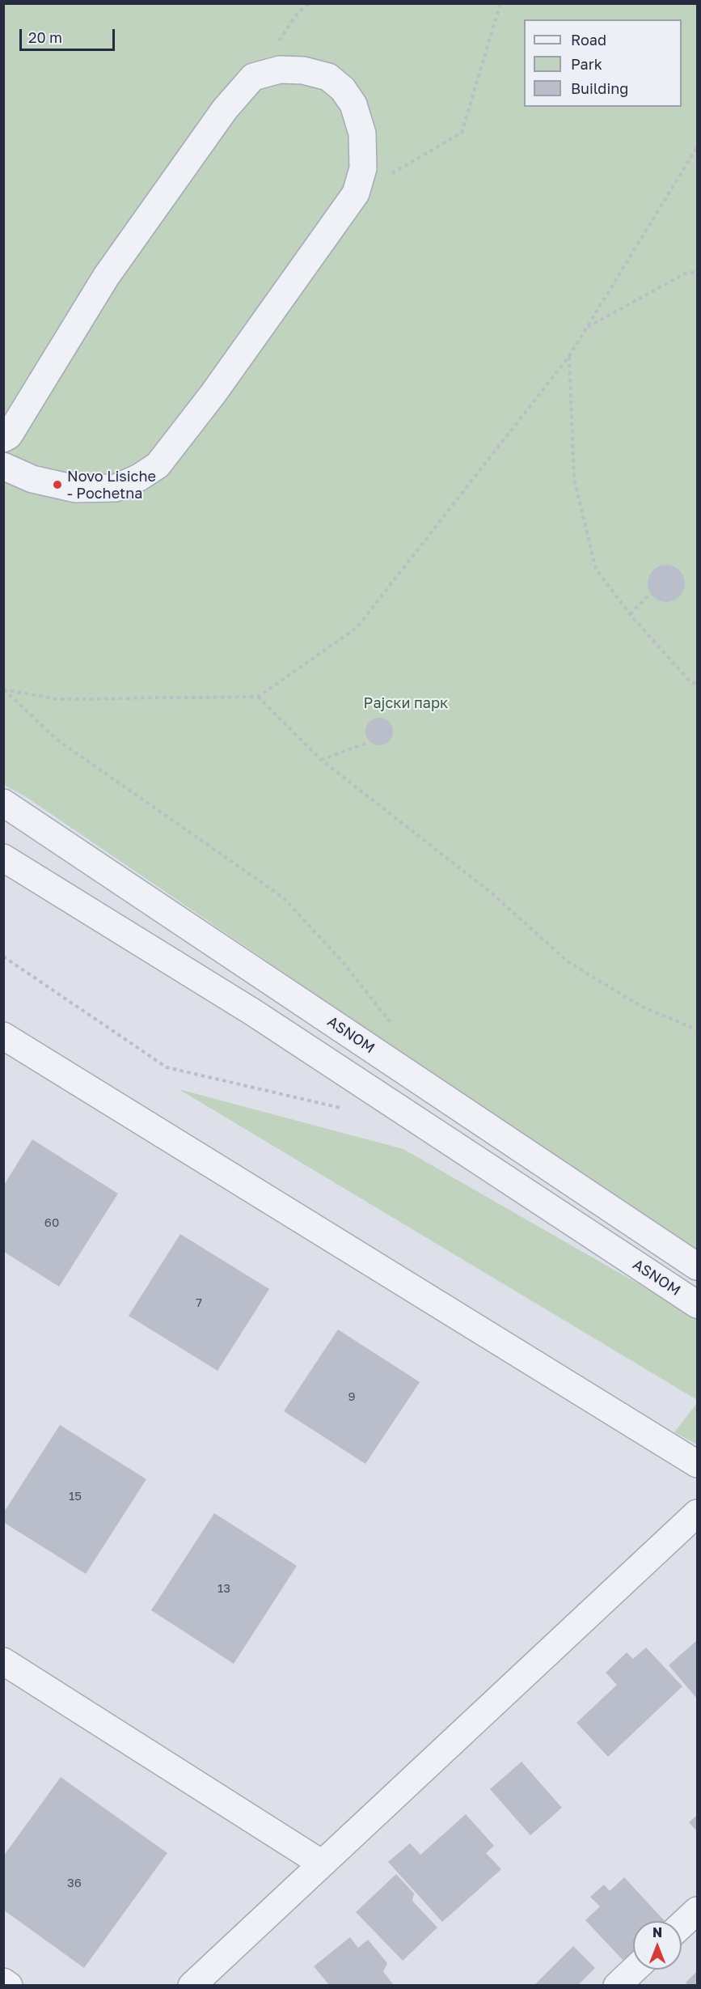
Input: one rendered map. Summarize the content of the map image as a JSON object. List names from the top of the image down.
{
  "streets": {
    "street": ["ASNOM"]
  },
  "parks": ["Рајски парк"],
  "places": ["Novo Lisiche - Pochetna"],
  "house_numbers": [
    "60",
    "7",
    "9",
    "15",
    "13",
    "36"
  ],
  "legend": ["Road", "Park", "Building"],
  "scale_bar": "20 m",
  "north": "top"
}
